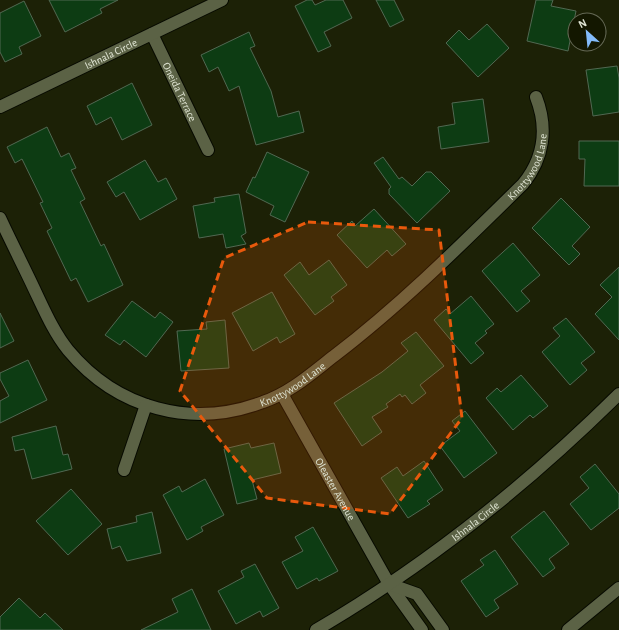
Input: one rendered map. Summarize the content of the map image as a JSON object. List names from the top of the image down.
{
  "streets": {
    "street": [
      "Ishnala Circle",
      "Oneida Terrace",
      "Knottywood Lane",
      "Oleaster Avenue"
    ]
  },
  "crossings": [
    ["Ishnala Circle", "Oneida Terrace"],
    ["Ishnala Circle", "Oleaster Avenue"],
    ["Knottywood Lane", "Oleaster Avenue"]
  ],
  "north": "top left"
}
